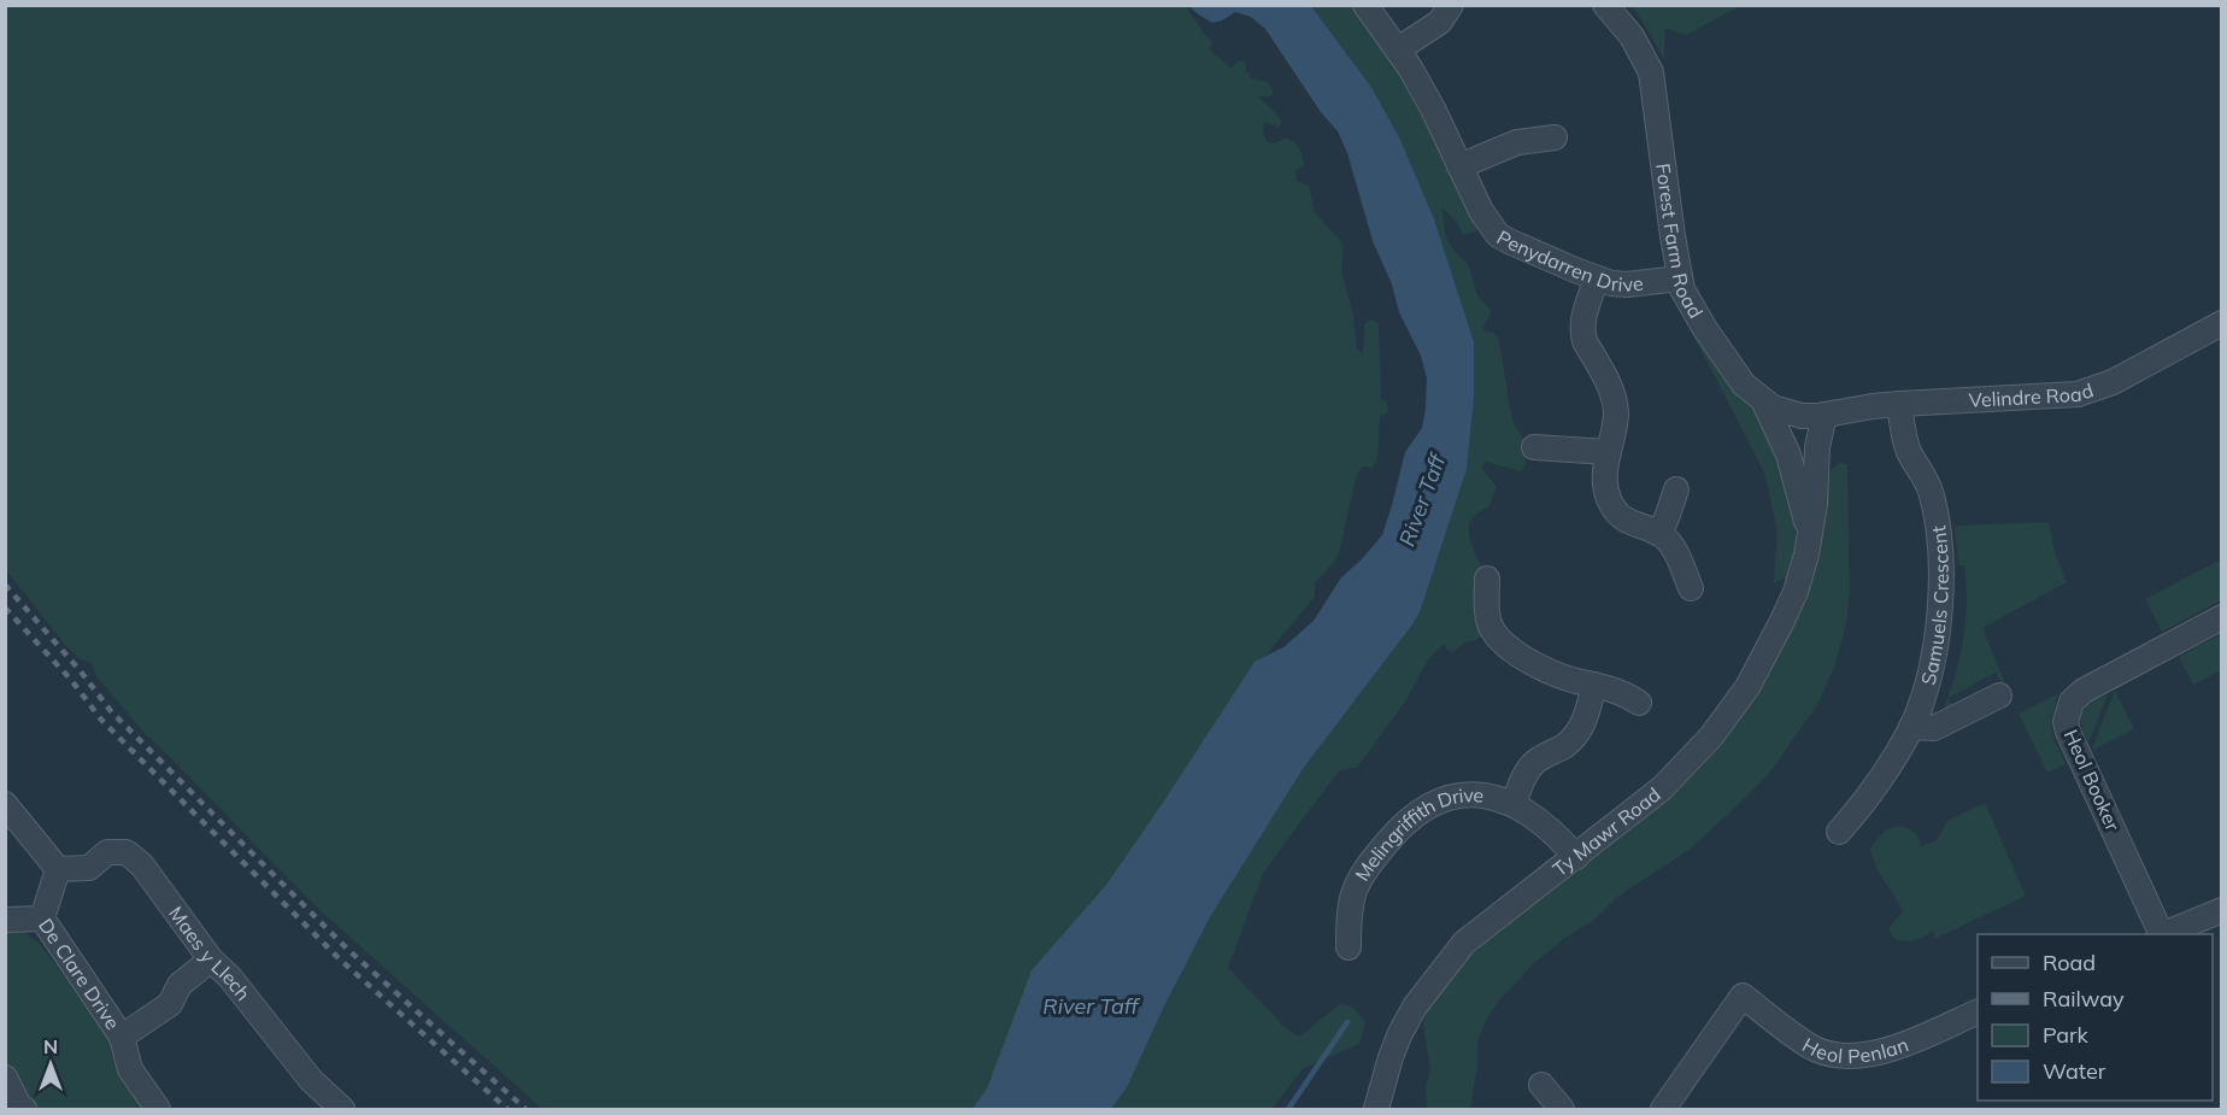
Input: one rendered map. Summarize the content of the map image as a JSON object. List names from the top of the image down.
{
  "streets": {
    "street": [
      "Forest Farm Road",
      "Penydarren Drive",
      "Velindre Road",
      "Samuels Crescent",
      "Heol Booker",
      "Ty Mawr Road",
      "Melingriffith Drive",
      "Maes y Llech",
      "De Clare Drive",
      "Heol Penlan"
    ]
  },
  "crossings": [
    ["Forest Farm Road", "Penydarren Drive"],
    ["Forest Farm Road", "Velindre Road"],
    ["Forest Farm Road", "Ty Mawr Road"],
    ["Velindre Road", "Samuels Crescent"],
    ["Velindre Road", "Ty Mawr Road"],
    ["Ty Mawr Road", "Melingriffith Drive"],
    ["Maes y Llech", "De Clare Drive"]
  ],
  "water": ["River Taff"],
  "legend": [
    "Road",
    "Railway",
    "Park",
    "Water"
  ],
  "north": "top"
}
